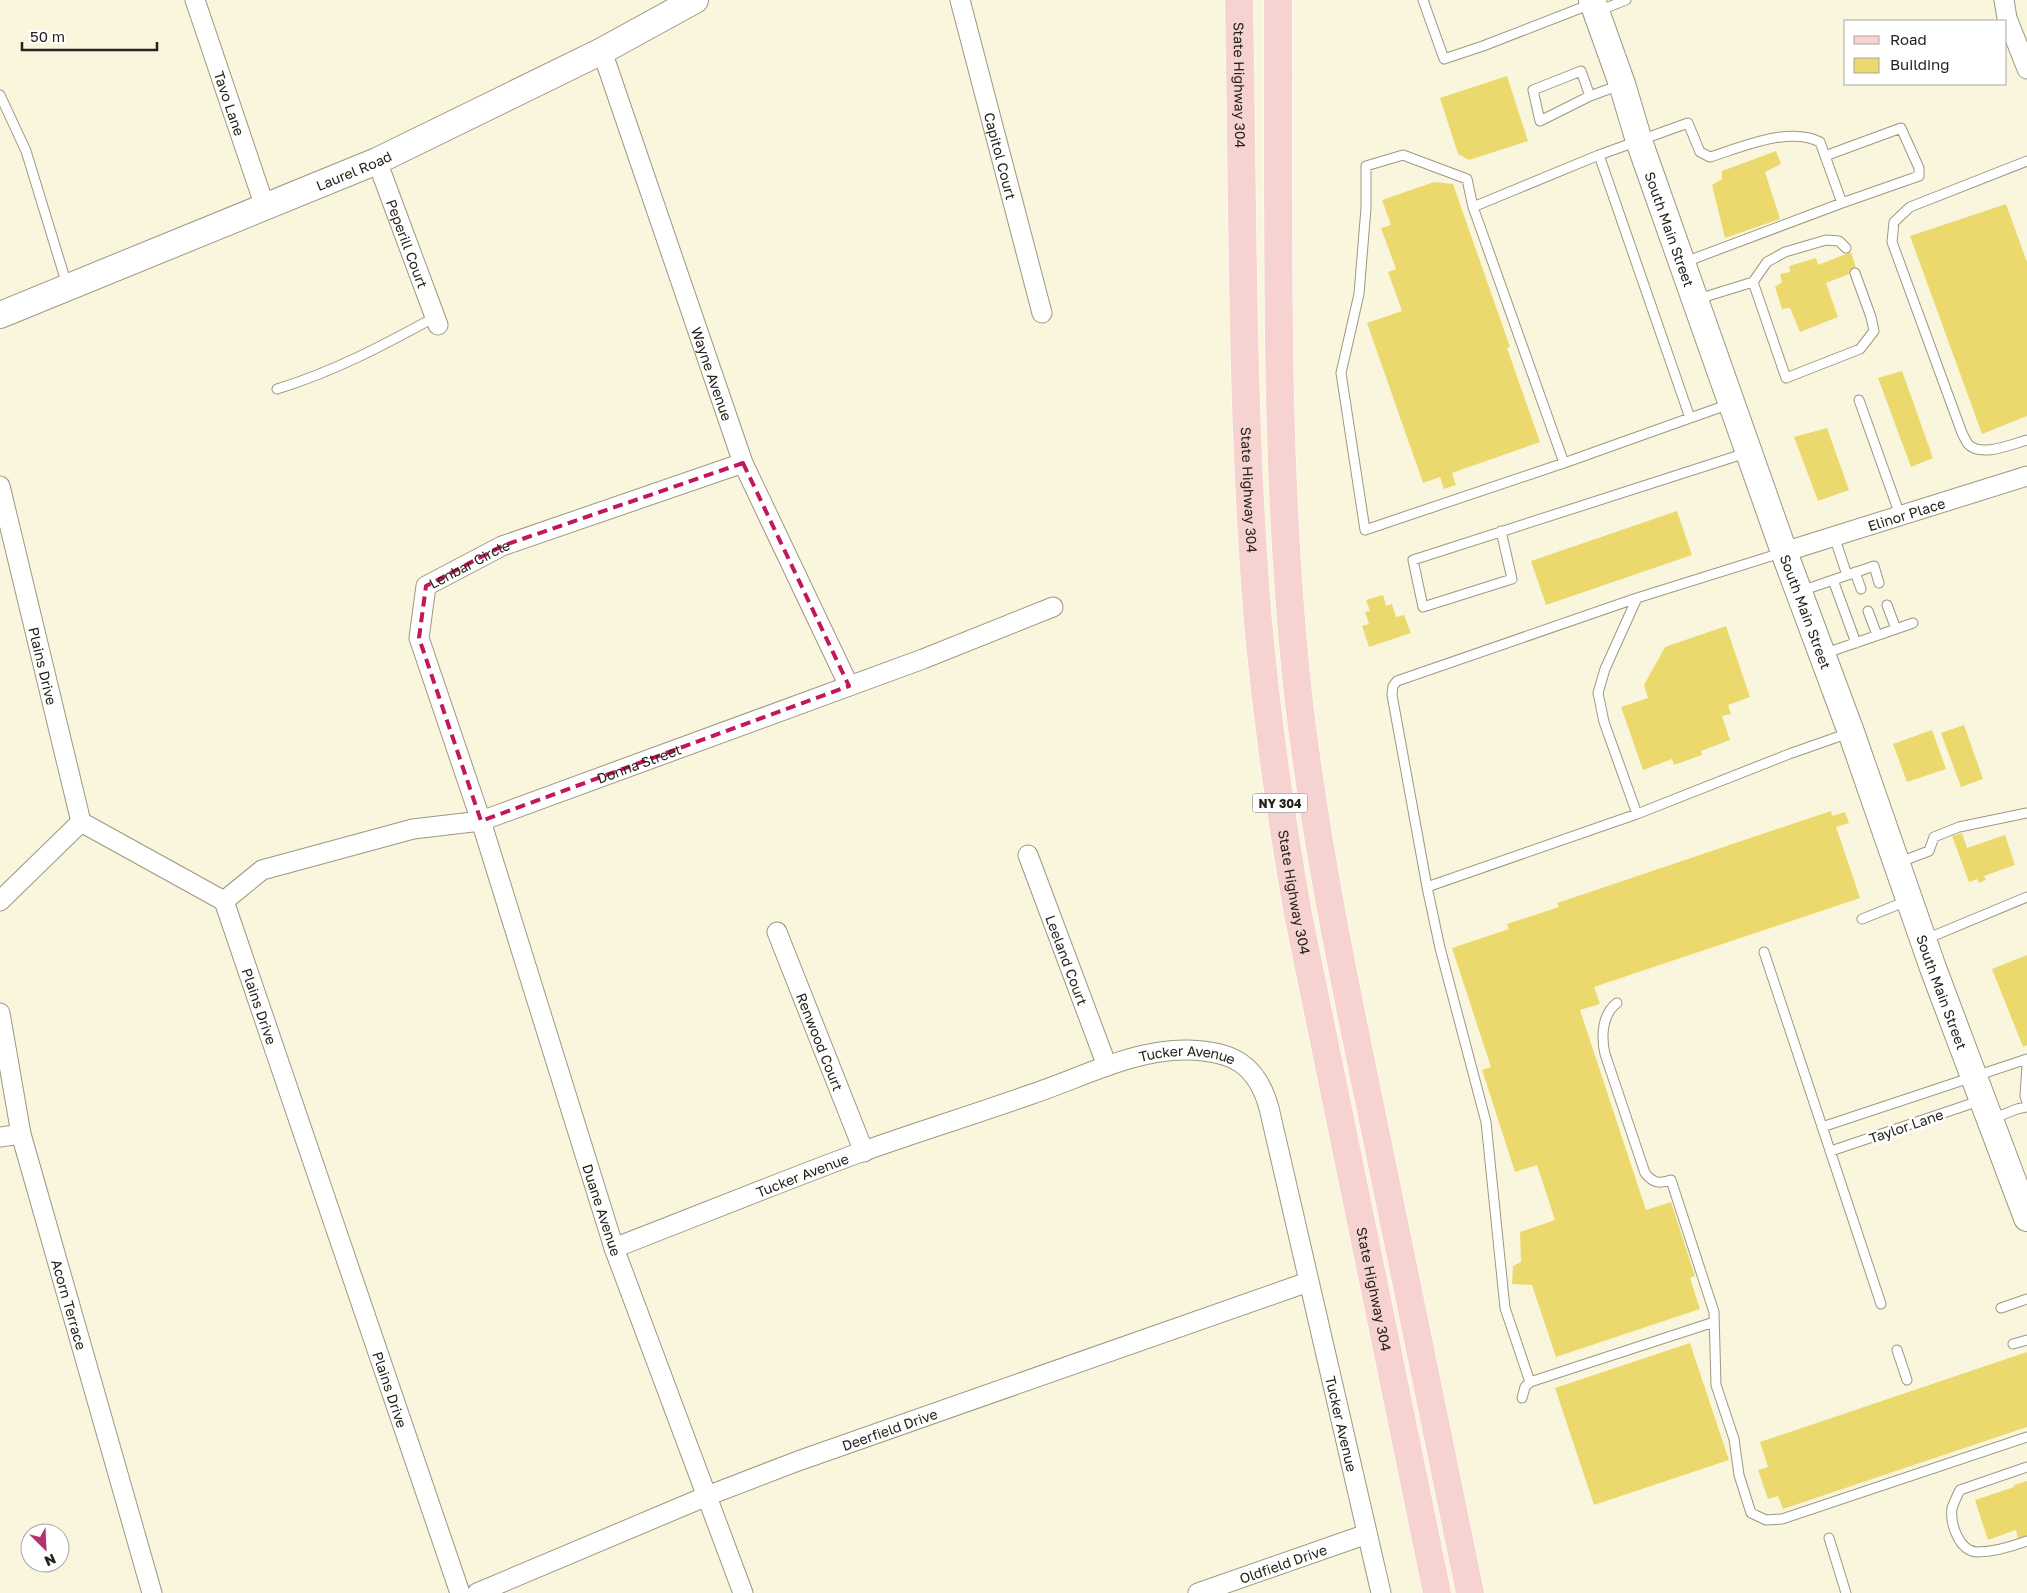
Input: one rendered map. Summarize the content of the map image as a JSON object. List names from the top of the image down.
{
  "streets": {
    "main road": ["State Highway 304", "NY 304"],
    "street": [
      "Tavo Lane",
      "Capitol Court",
      "Laurel Road",
      "South Main Street",
      "Peperill Court",
      "Wayne Avenue",
      "Elinor Place",
      "Lenbar Circle",
      "Plains Drive",
      "Donna Street",
      "Leeland Court",
      "Renwood Court",
      "Tucker Avenue",
      "Duane Avenue",
      "Acorn Terrace",
      "Deerfield Drive",
      "Oldfield Drive"
    ],
    "lane": ["Taylor Lane"]
  },
  "crossings": [
    ["Tavo Lane", "Laurel Road"],
    ["Laurel Road", "Peperill Court"],
    ["Laurel Road", "Wayne Avenue"],
    ["South Main Street", "Elinor Place"],
    ["South Main Street", "Taylor Lane"],
    ["Wayne Avenue", "Lenbar Circle"],
    ["Wayne Avenue", "Donna Street"],
    ["Lenbar Circle", "Donna Street"],
    ["Lenbar Circle", "Duane Avenue"],
    ["Plains Drive", "Donna Street"],
    ["Donna Street", "Duane Avenue"],
    ["Leeland Court", "Tucker Avenue"],
    ["Renwood Court", "Tucker Avenue"],
    ["Tucker Avenue", "Duane Avenue"],
    ["Tucker Avenue", "Deerfield Drive"],
    ["Tucker Avenue", "Oldfield Drive"],
    ["Duane Avenue", "Deerfield Drive"]
  ],
  "legend": ["Road", "Building"],
  "scale_bar": "50 m",
  "north": "bottom right"
}
